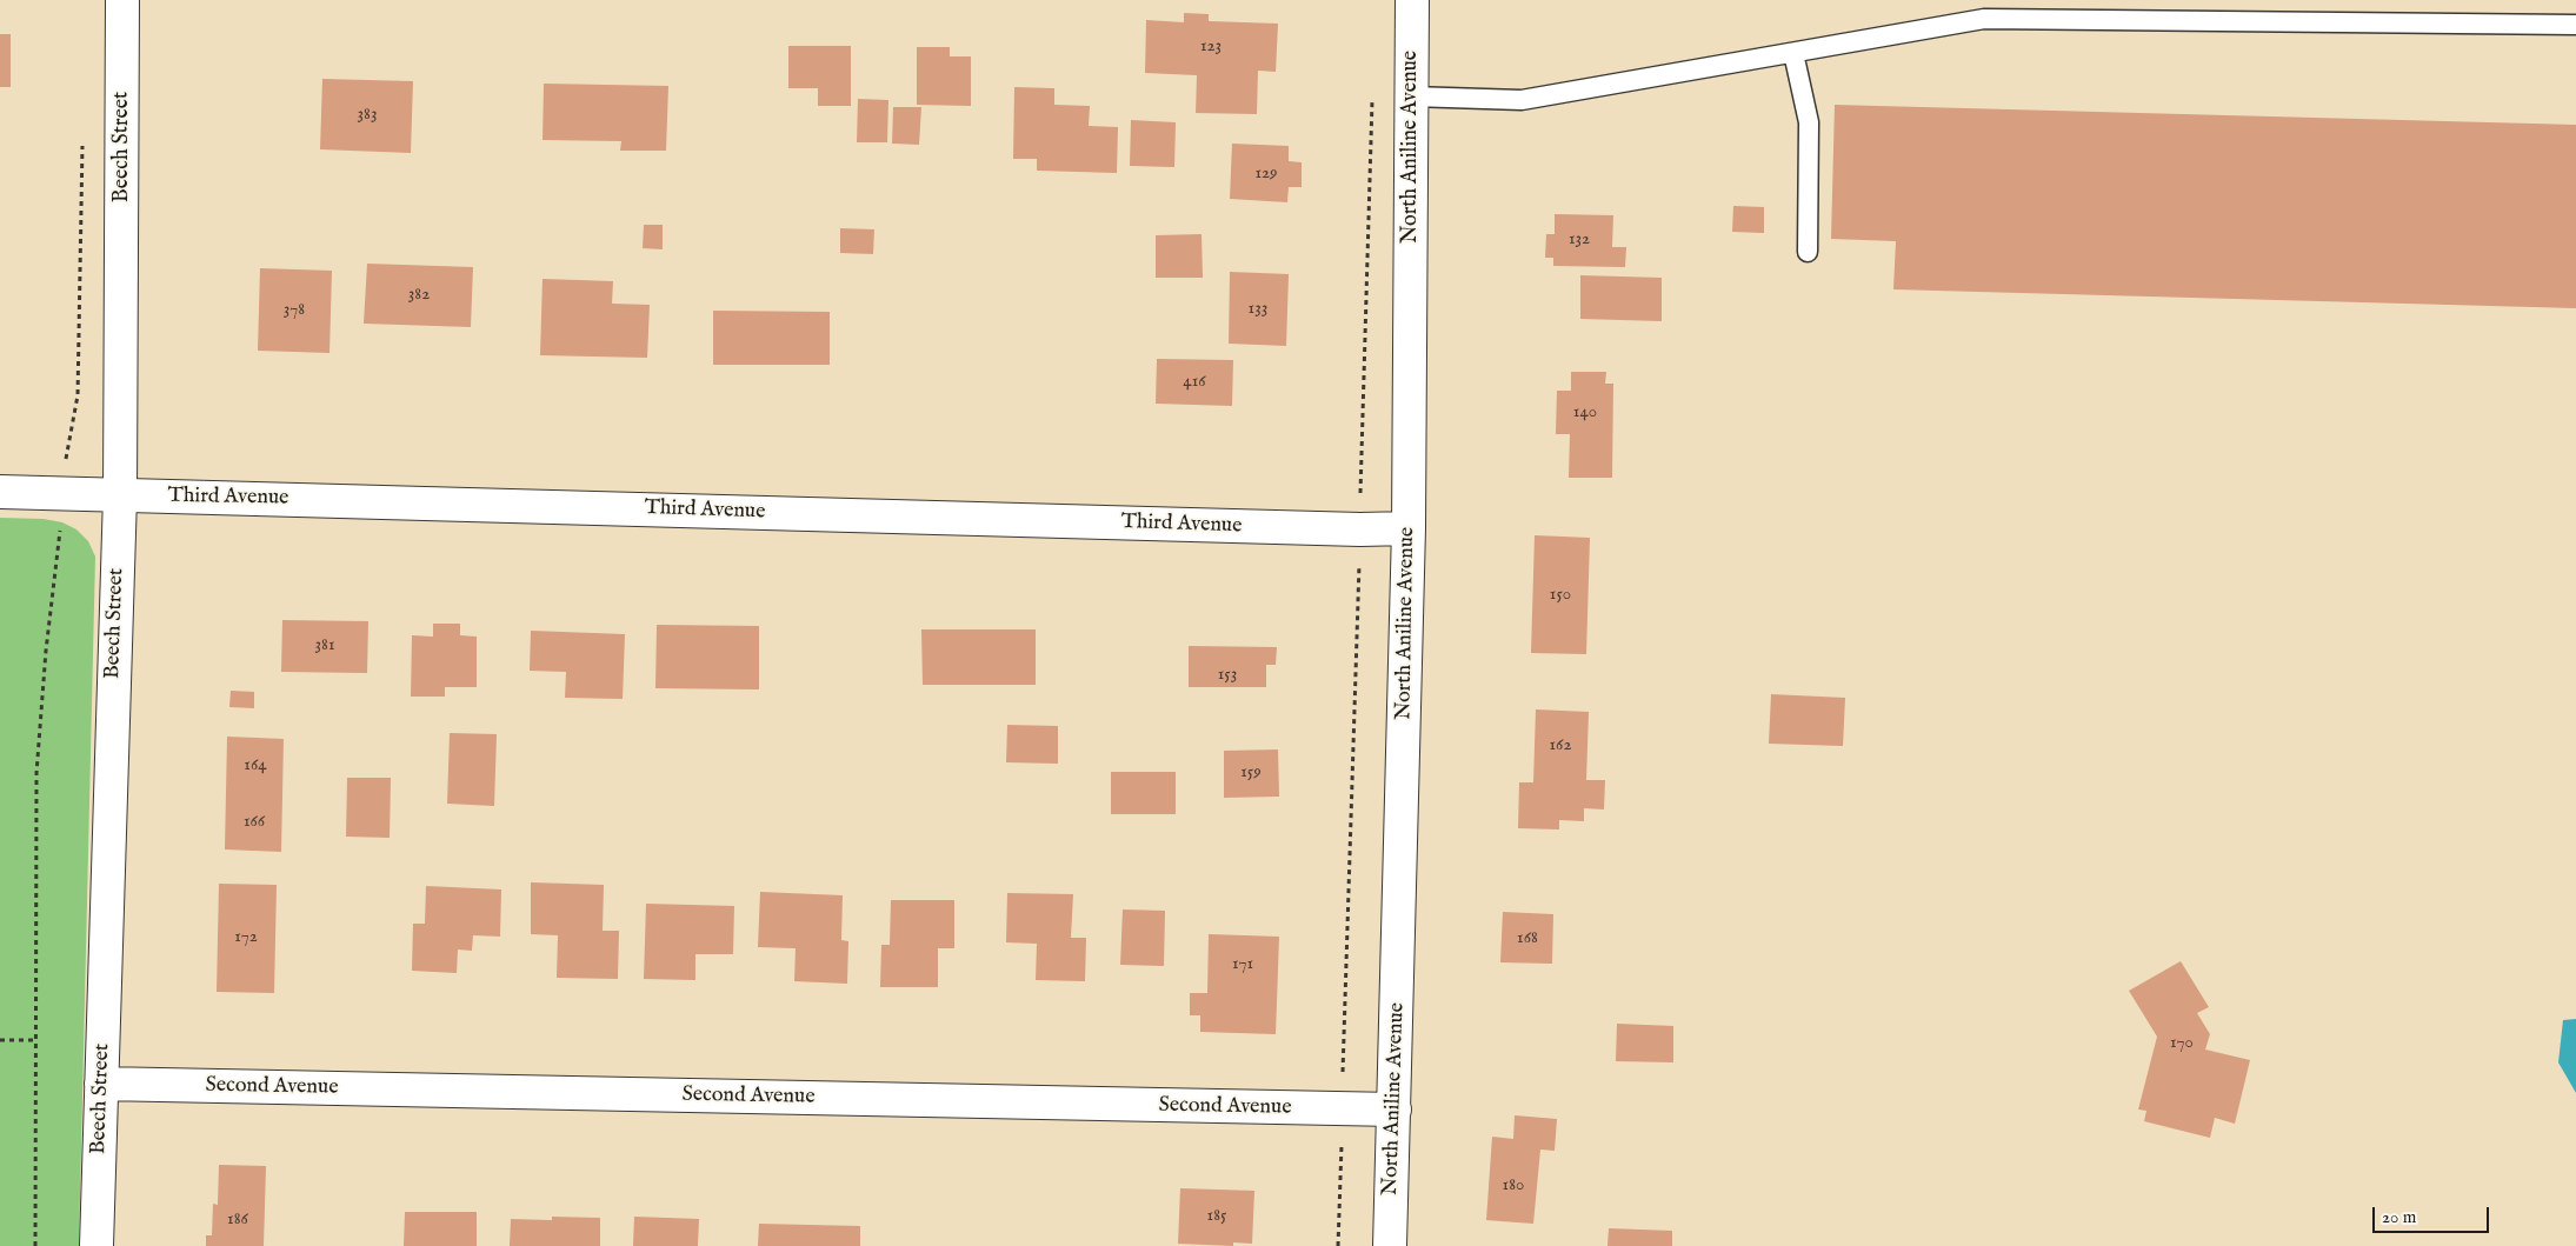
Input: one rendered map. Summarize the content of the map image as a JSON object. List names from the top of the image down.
{
  "streets": {
    "street": [
      "Beech Street",
      "North Aniline Avenue",
      "Third Avenue",
      "Second Avenue"
    ]
  },
  "crossings": [
    ["Beech Street", "Third Avenue"],
    ["Beech Street", "Second Avenue"],
    ["North Aniline Avenue", "Third Avenue"],
    ["North Aniline Avenue", "Second Avenue"]
  ],
  "house_numbers": [
    "123",
    "383",
    "129",
    "132",
    "382",
    "133",
    "378",
    "416",
    "140",
    "150",
    "381",
    "153",
    "162",
    "164",
    "159",
    "166",
    "172",
    "168",
    "171",
    "170",
    "180",
    "185",
    "186"
  ],
  "scale_bar": "20 m"
}
